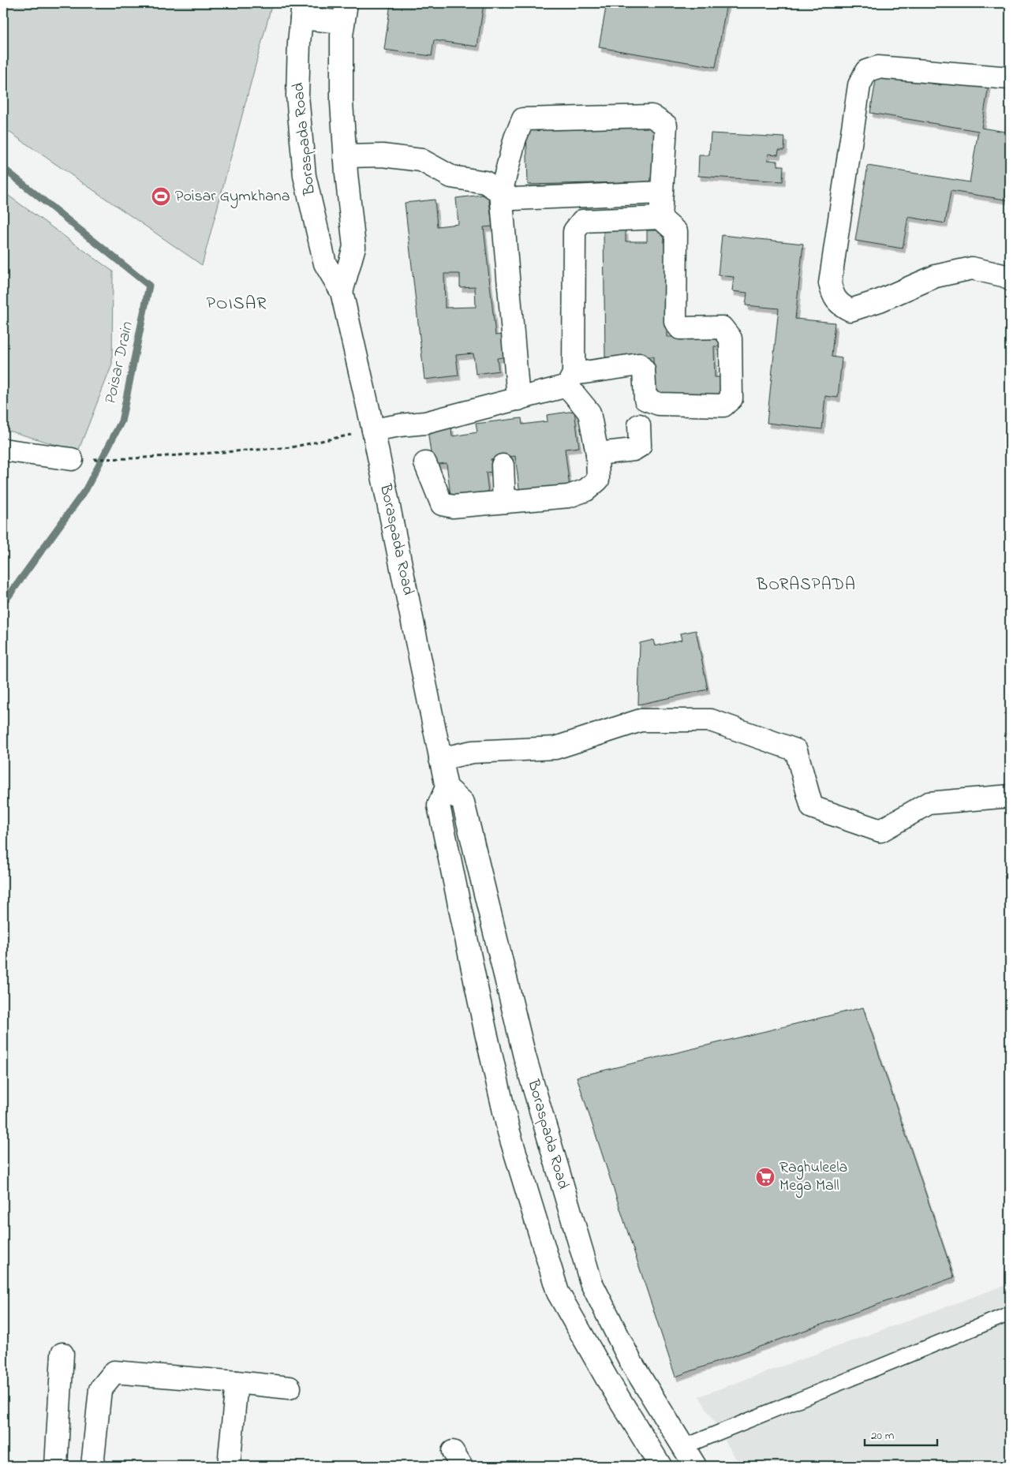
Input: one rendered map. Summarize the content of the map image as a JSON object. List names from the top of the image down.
{
  "streets": {
    "street": ["Boraspada Road"]
  },
  "districts": ["POISAR", "BORASPADA"],
  "water": ["Poisar Drain"],
  "places": {
    "sports": ["Poisar Gymkhana"],
    "supermarket": ["Raghuleela Mega Mall"]
  },
  "scale_bar": "20 m"
}
